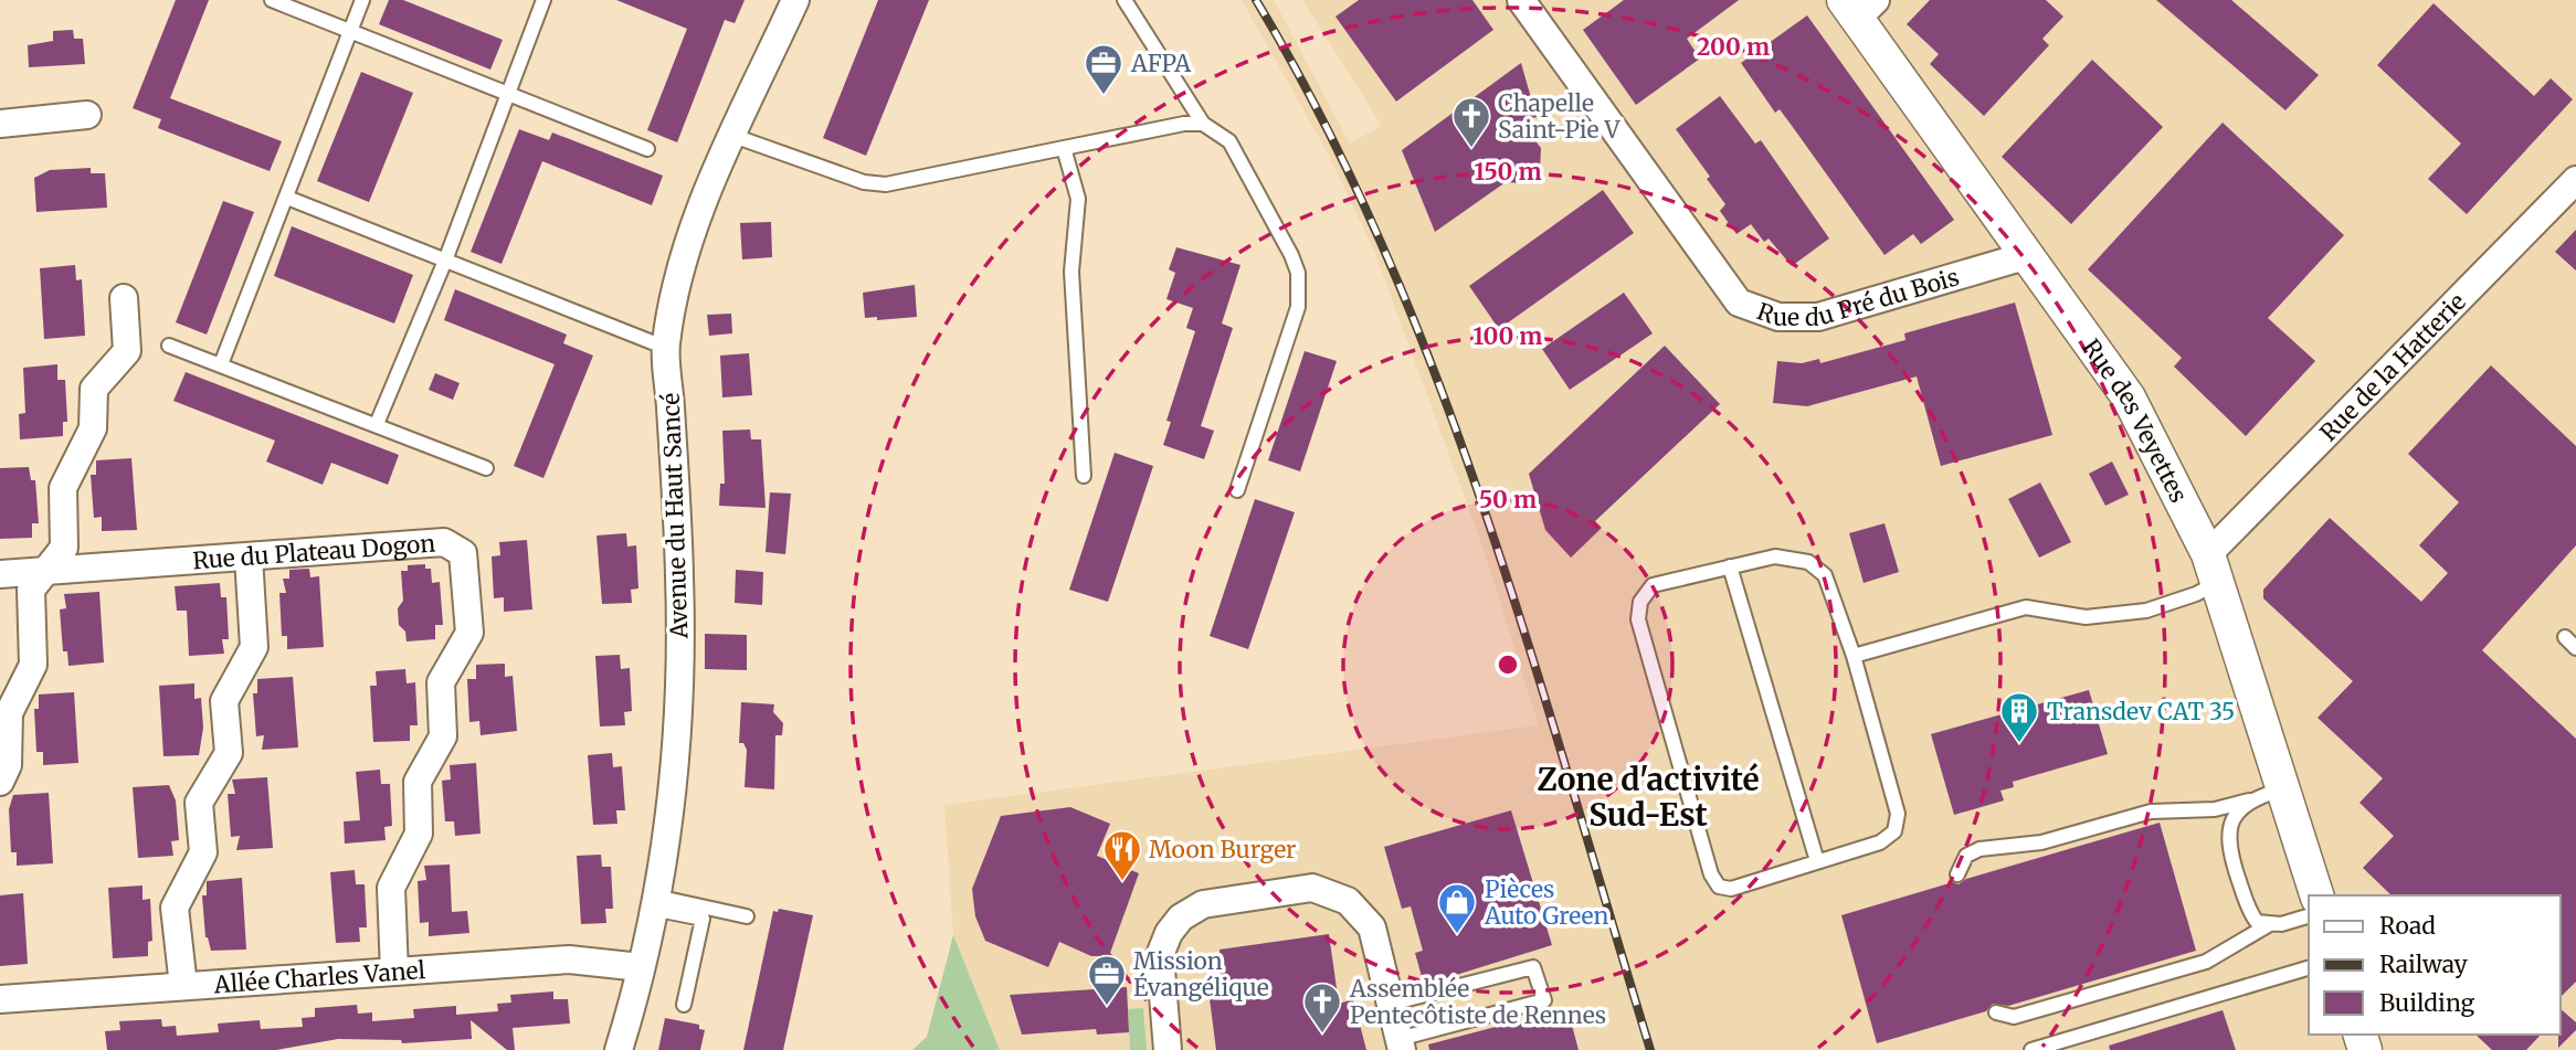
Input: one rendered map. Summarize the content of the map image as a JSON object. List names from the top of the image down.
{
  "streets": {
    "street": [
      "Rue du Pré du Bois",
      "Rue de la Hatterie",
      "Rue des Veyettes",
      "Avenue du Haut Sancé",
      "Rue du Plateau Dogon",
      "Allée Charles Vanel"
    ]
  },
  "crossings": [
    ["Rue du Pré du Bois", "Rue des Veyettes"],
    ["Rue de la Hatterie", "Rue des Veyettes"],
    ["Avenue du Haut Sancé", "Allée Charles Vanel"],
    ["Rue du Plateau Dogon", "Allée Charles Vanel"]
  ],
  "districts": ["Zone d'activité Sud-Est"],
  "places": {
    "office": ["AFPA", "Mission Évangélique"],
    "church": ["Chapelle Saint-Pie V", "Assemblée Pentecôtiste de Rennes"],
    "building": ["Transdev CAT 35"],
    "restaurant": ["Moon Burger"],
    "shop": ["Pièces Auto Green"]
  },
  "legend": ["Road", "Railway", "Building"],
  "rings": [
    "200 m",
    "150 m",
    "100 m",
    "50 m"
  ]
}
